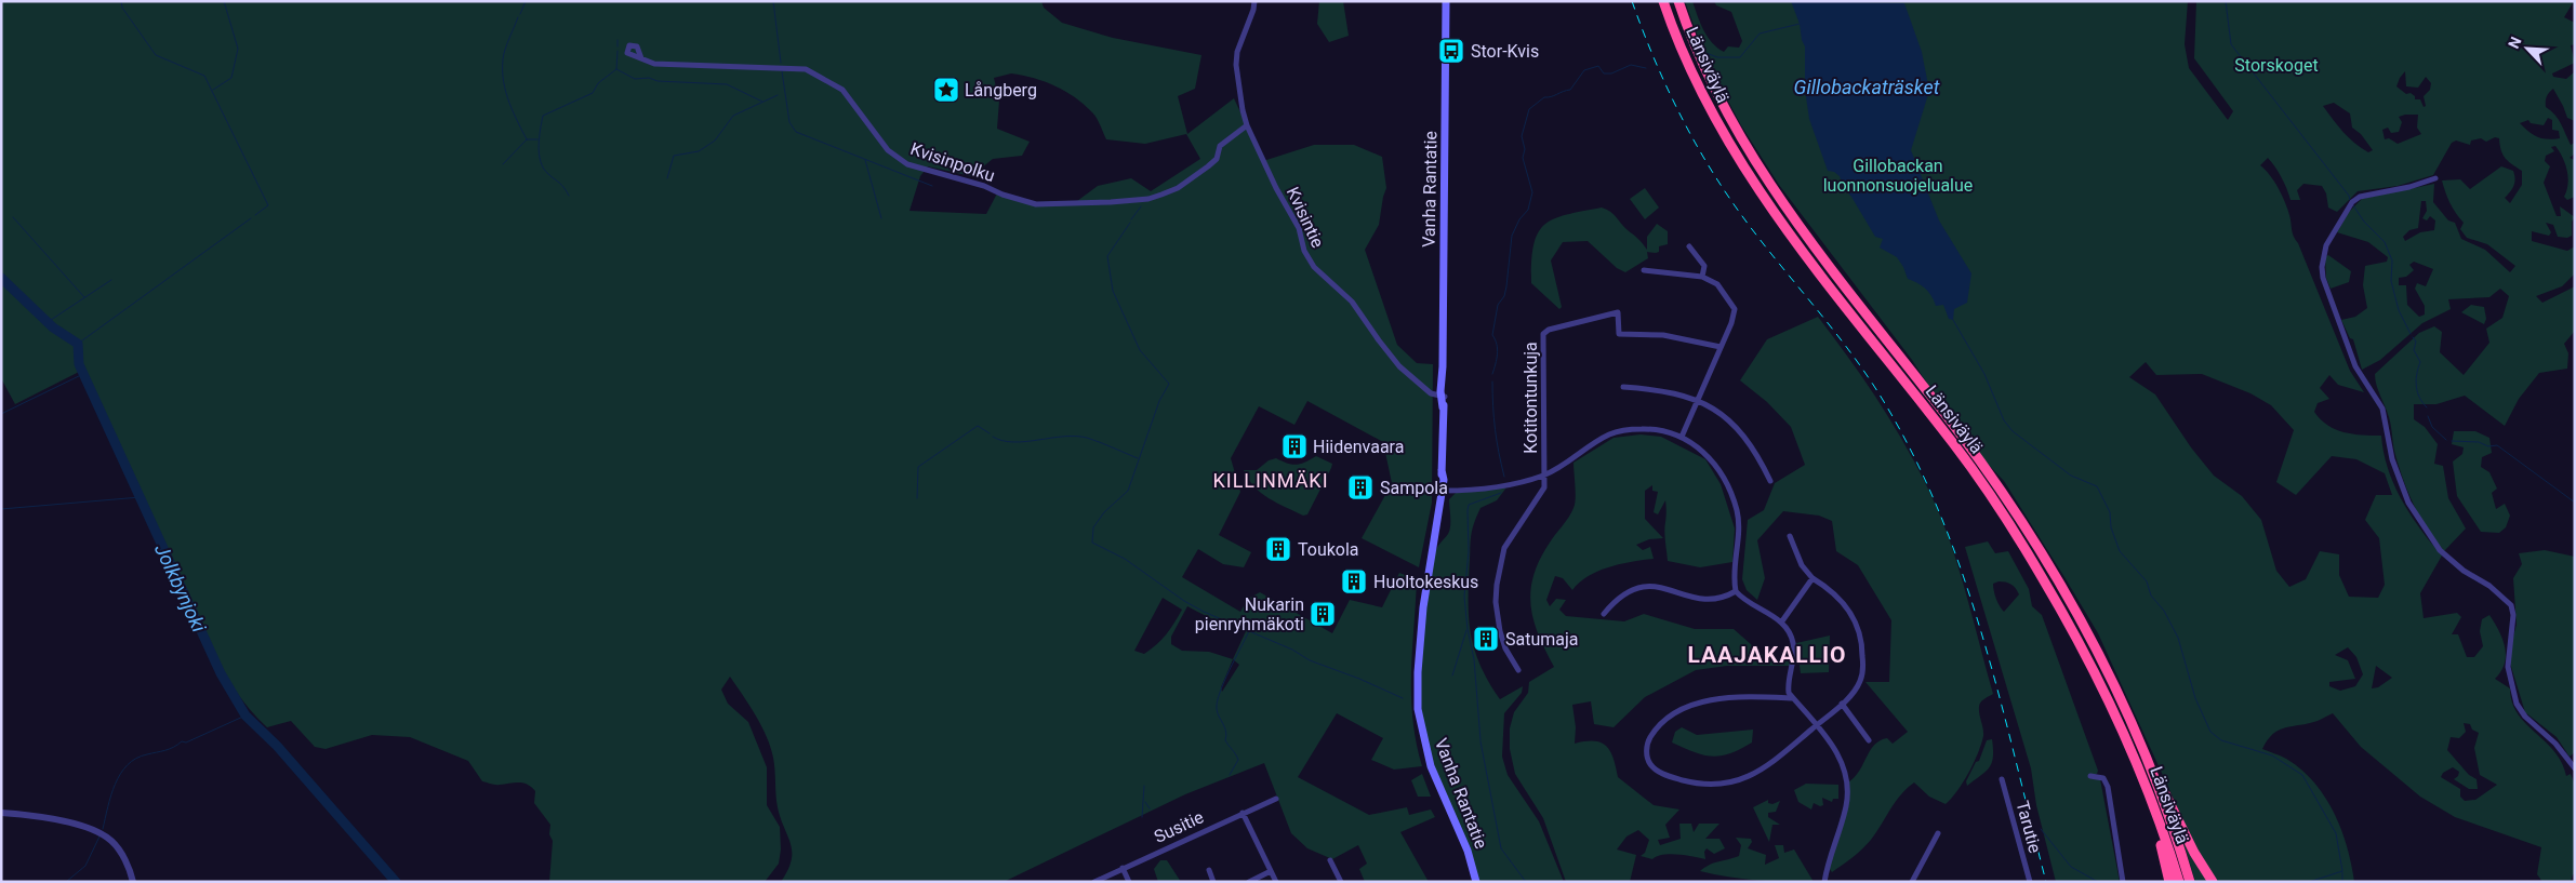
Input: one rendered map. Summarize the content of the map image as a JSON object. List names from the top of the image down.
{
  "streets": {
    "highway": ["Länsiväylä"],
    "main road": ["Vanha Rantatie"],
    "street": [
      "Kvisinpolku",
      "Kvisintie",
      "Kotitontunkuja",
      "Susitie",
      "Tarutie"
    ]
  },
  "crossings": [
    ["Kvisinpolku", "Kvisintie"],
    ["Vanha Rantatie", "Kvisintie"]
  ],
  "districts": ["KILLINMÄKI", "LAAJAKALLIO"],
  "water": ["Gillobackaträsket", "Jolkbynjoki"],
  "parks": ["Storskoget", "Gillobackan luonnonsuojelualue"],
  "places": {
    "bus stop": ["Stor-Kvis"],
    "place": ["Långberg"],
    "building": [
      "Hiidenvaara",
      "Sampola",
      "Toukola",
      "Huoltokeskus",
      "Nukarin pienryhmäkoti",
      "Satumaja"
    ]
  },
  "north": "top left"
}
